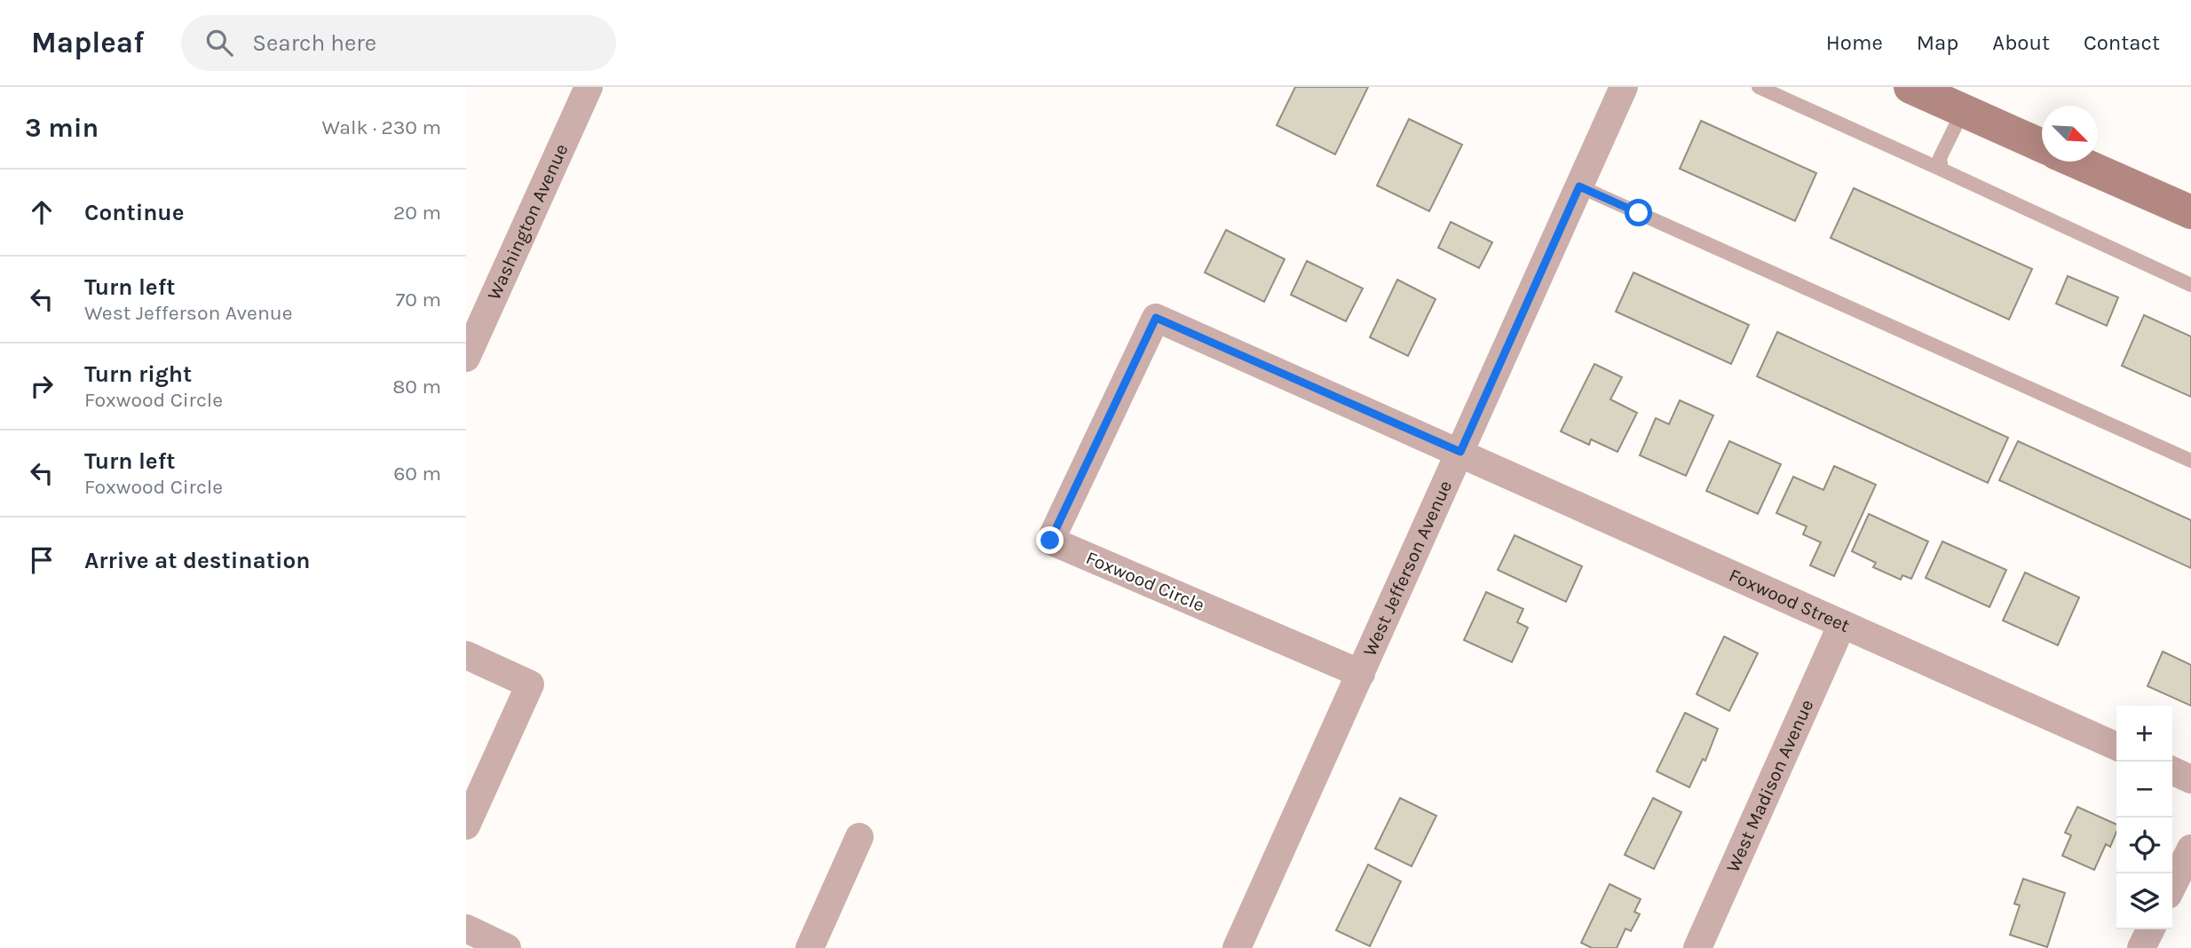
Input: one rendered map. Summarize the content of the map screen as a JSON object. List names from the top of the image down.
{
  "streets": {
    "street": [
      "Washington Avenue",
      "West Jefferson Avenue",
      "Foxwood Circle",
      "Foxwood Street",
      "West Madison Avenue"
    ]
  },
  "crossings": [
    ["West Jefferson Avenue", "Foxwood Circle"],
    ["West Jefferson Avenue", "Foxwood Street"],
    ["Foxwood Circle", "Foxwood Street"],
    ["Foxwood Street", "West Madison Avenue"]
  ],
  "north": "bottom right",
  "page": {
    "header": "Mapleaf",
    "search": "Search here",
    "nav": [
      "Home",
      "Map",
      "About",
      "Contact"
    ],
    "heading": ["3 min", "Walk · 230 m"],
    "list": [
      ["Continue", "20 m"],
      ["Turn left", "West Jefferson Avenue", "70 m"],
      ["Turn right", "Foxwood Circle", "80 m"],
      ["Turn left", "Foxwood Circle", "60 m"],
      "Arrive at destination"
    ],
    "map_buttons": ["+", "−"]
  }
}
